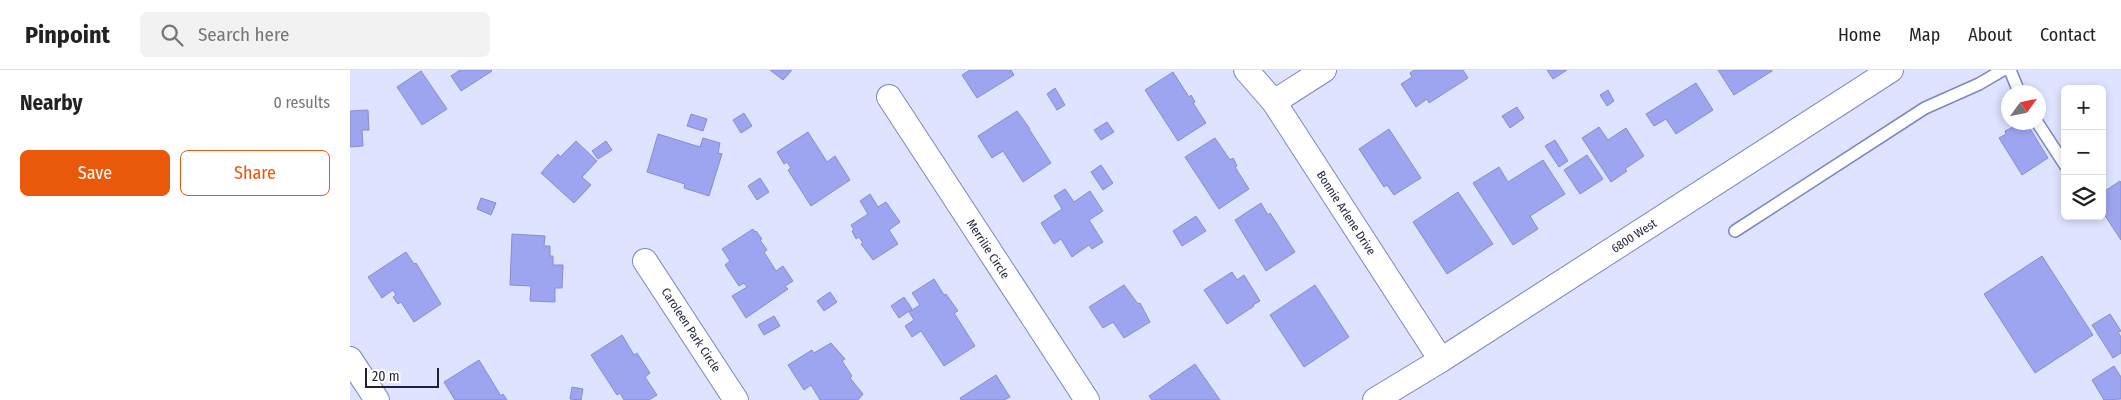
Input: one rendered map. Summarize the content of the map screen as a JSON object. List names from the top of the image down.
{
  "streets": {
    "street": [
      "Bonnie Arlene Drive",
      "6800 West",
      "Merrilie Circle",
      "Caroleen Park Circle"
    ]
  },
  "crossings": [
    ["Bonnie Arlene Drive", "6800 West"]
  ],
  "scale_bar": "20 m",
  "north": "top right",
  "page": {
    "header": "Pinpoint",
    "search": "Search here",
    "nav": [
      "Home",
      "Map",
      "About",
      "Contact"
    ],
    "heading": ["Nearby", "0 results"],
    "map_buttons": ["+", "−"],
    "buttons": ["Save", "Share"],
    "scale": "20 m"
  }
}
